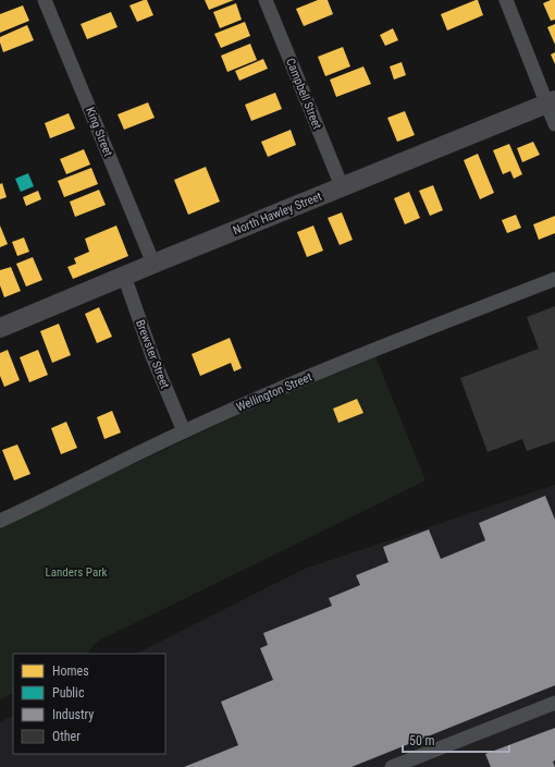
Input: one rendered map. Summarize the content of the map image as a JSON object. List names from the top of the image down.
{
  "streets": {
    "street": [
      "Campbell Street",
      "King Street",
      "North Hawley Street",
      "Brewster Street",
      "Wellington Street"
    ]
  },
  "crossings": [
    ["Campbell Street", "North Hawley Street"],
    ["King Street", "North Hawley Street"],
    ["North Hawley Street", "Brewster Street"],
    ["Brewster Street", "Wellington Street"]
  ],
  "parks": ["Landers Park"],
  "legend": [
    "Homes",
    "Public",
    "Industry",
    "Other"
  ],
  "scale_bar": "50 m"
}
